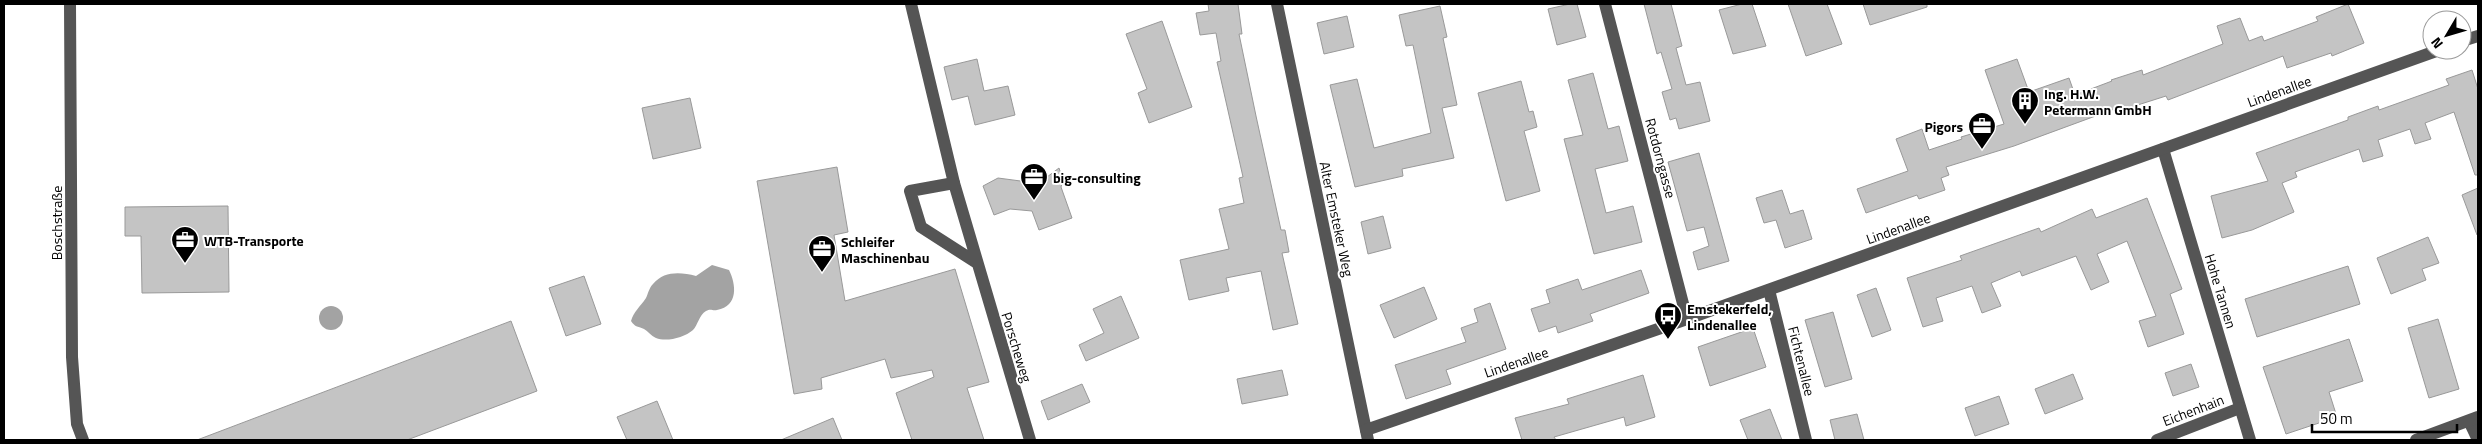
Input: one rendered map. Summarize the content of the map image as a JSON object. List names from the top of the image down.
{
  "streets": {
    "street": [
      "Lindenallee",
      "Rotdorngasse",
      "Alter Emsteker Weg",
      "Boschstraße",
      "Hohe Tannen",
      "Porscheweg",
      "Fichtenallee",
      "Eichenhain"
    ]
  },
  "crossings": [
    ["Lindenallee", "Rotdorngasse"],
    ["Lindenallee", "Alter Emsteker Weg"],
    ["Lindenallee", "Hohe Tannen"],
    ["Lindenallee", "Fichtenallee"],
    ["Hohe Tannen", "Eichenhain"]
  ],
  "places": {
    "building": ["Ing. H.W. Petermann GmbH"],
    "office": [
      "Pigors",
      "big-consulting",
      "WTB-Transporte",
      "Schleifer Maschinenbau"
    ],
    "bus stop": ["Emstekerfeld, Lindenallee"]
  },
  "scale_bar": "50 m",
  "north": "bottom left"
}
